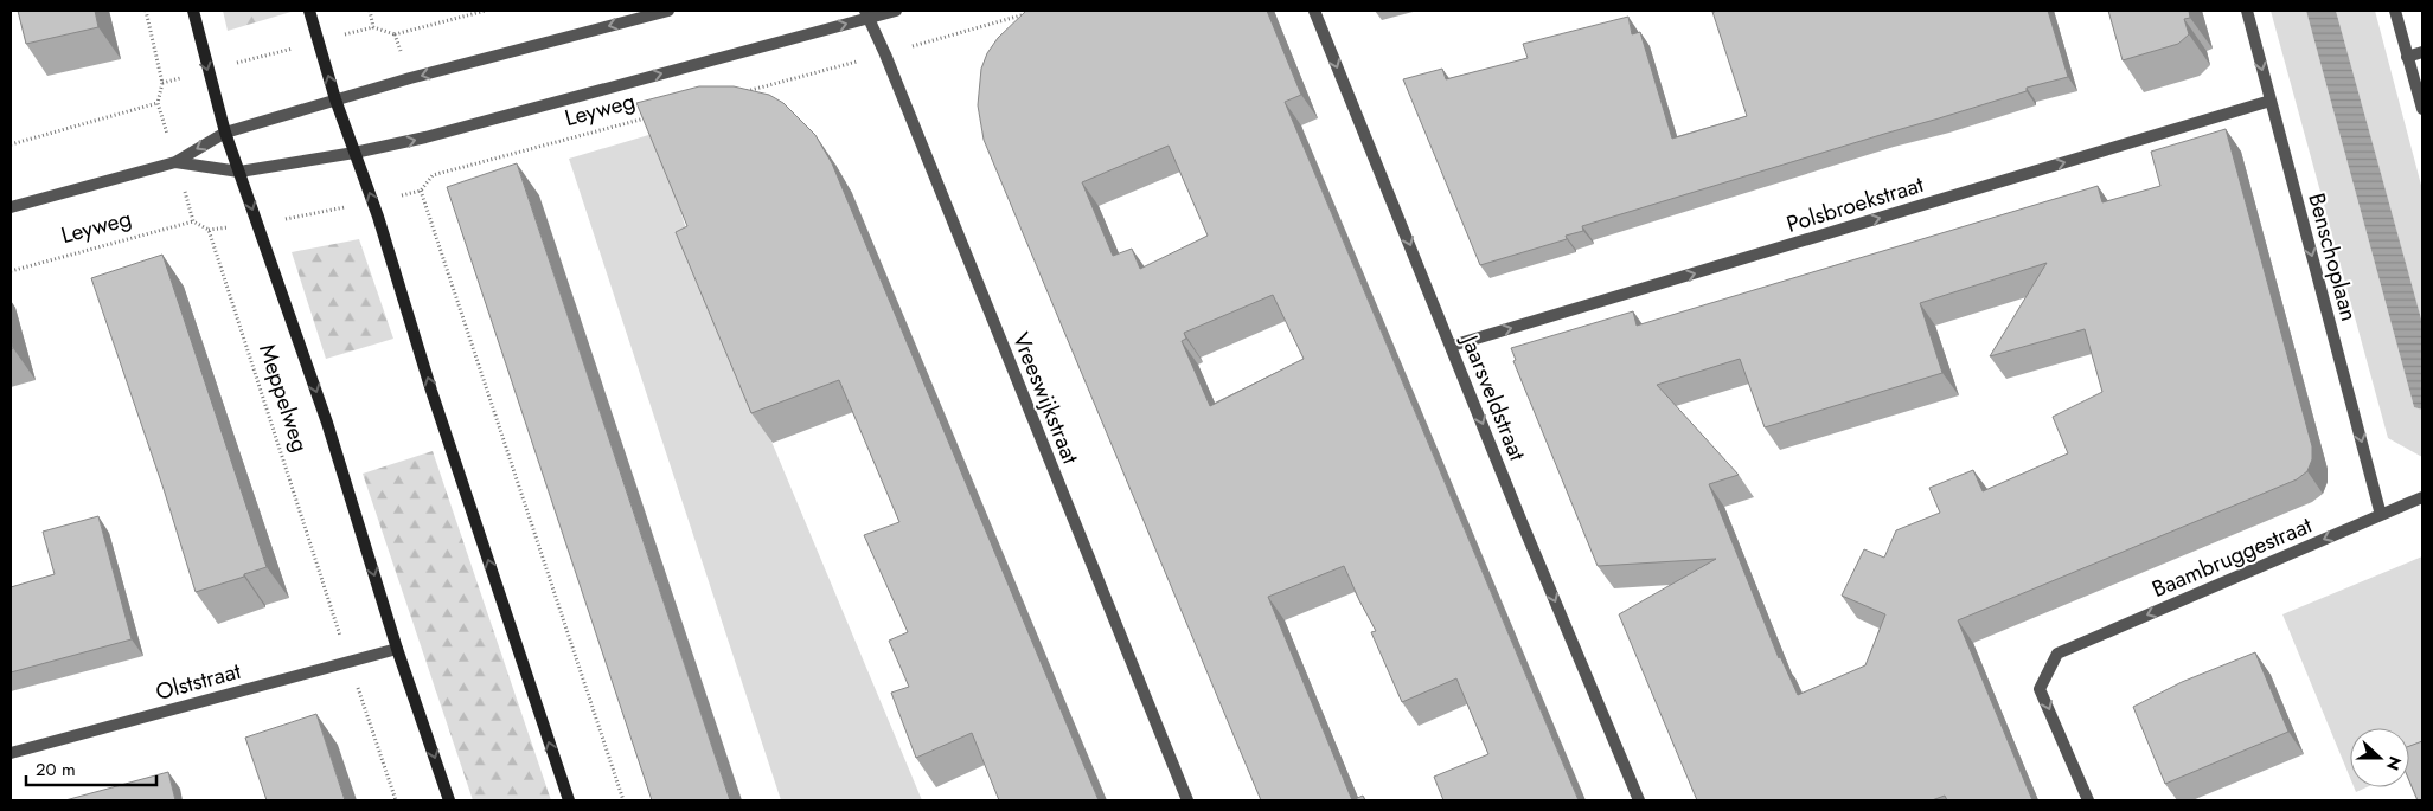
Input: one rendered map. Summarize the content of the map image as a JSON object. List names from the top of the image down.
{
  "streets": {
    "main road": ["Meppelweg"],
    "street": [
      "Leyweg",
      "Polsbroekstraat",
      "Benschoplaan",
      "Vreeswijkstraat",
      "Jaarsveldstraat",
      "Baambruggestraat",
      "Olststraat"
    ]
  },
  "crossings": [
    ["Leyweg", "Meppelweg"],
    ["Leyweg", "Vreeswijkstraat"],
    ["Polsbroekstraat", "Benschoplaan"],
    ["Polsbroekstraat", "Jaarsveldstraat"],
    ["Benschoplaan", "Baambruggestraat"],
    ["Meppelweg", "Olststraat"]
  ],
  "one_way": [
    "Polsbroekstraat",
    "Benschoplaan",
    "Meppelweg",
    "Jaarsveldstraat"
  ],
  "scale_bar": "20 m",
  "north": "right"
}
